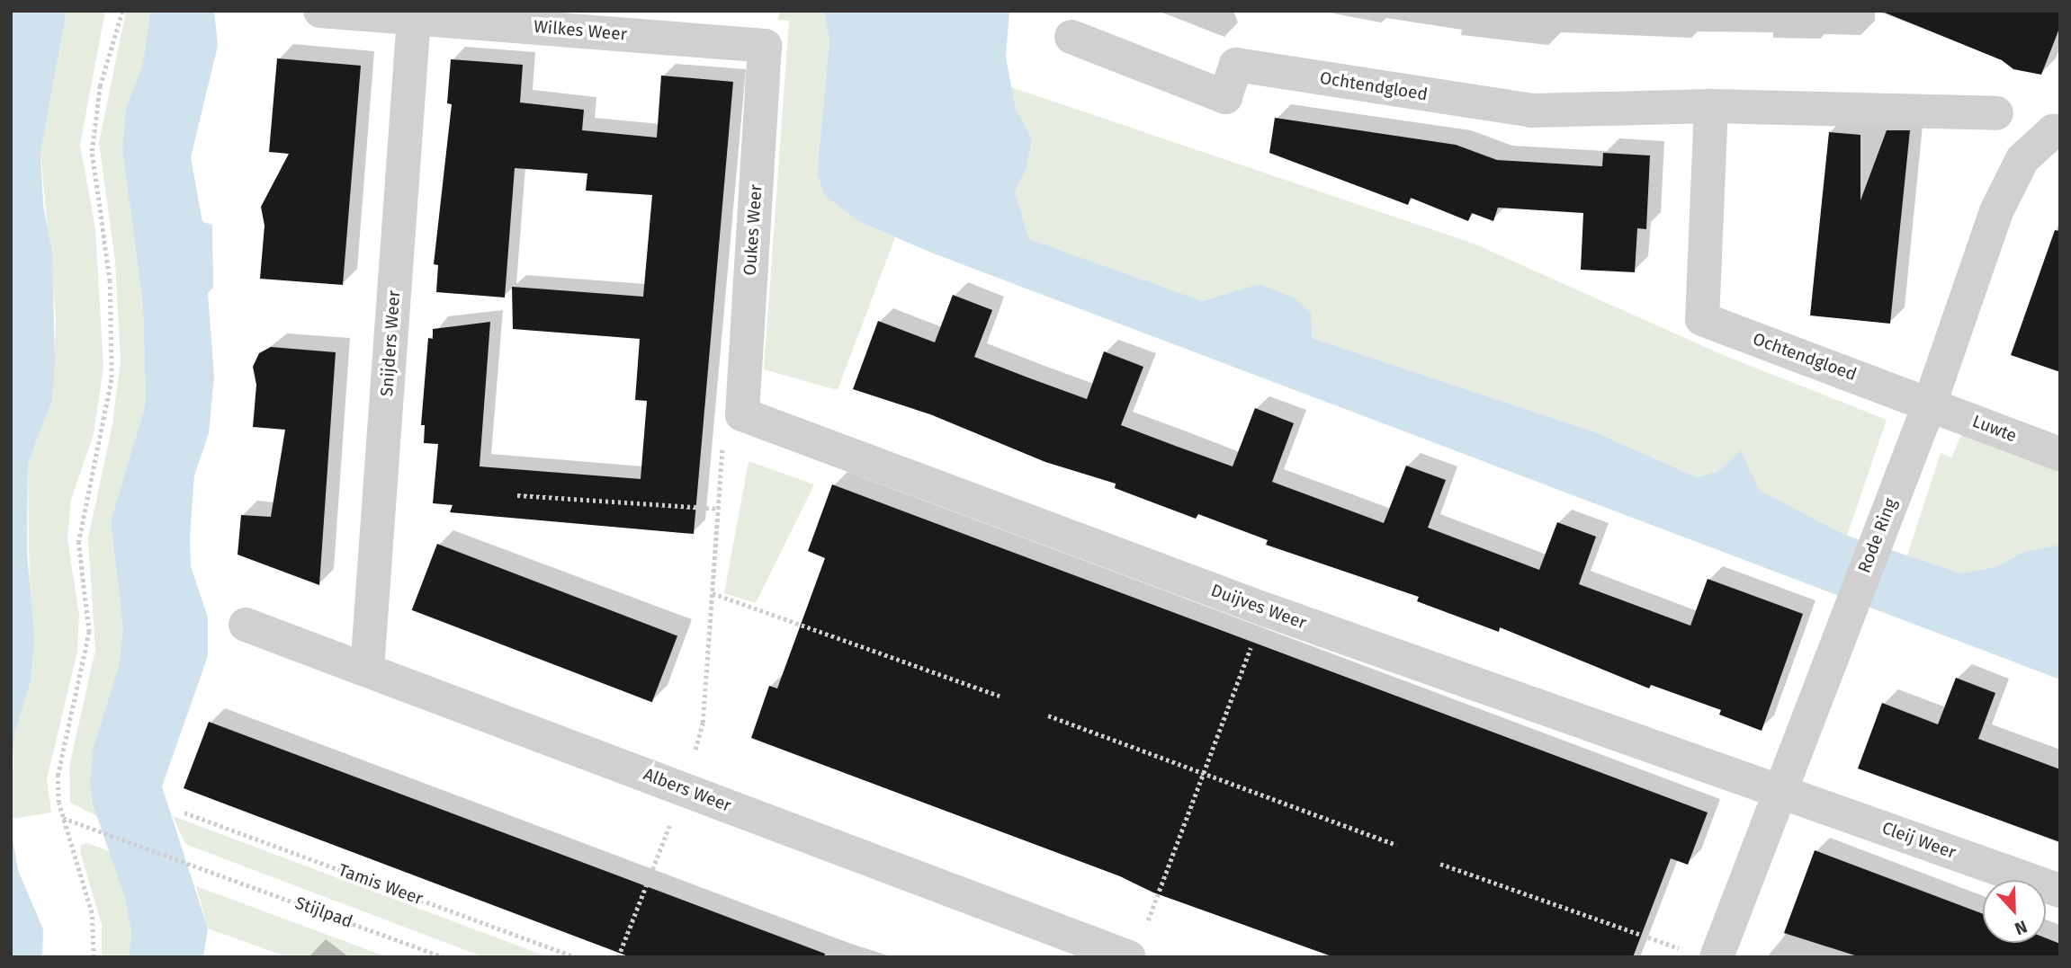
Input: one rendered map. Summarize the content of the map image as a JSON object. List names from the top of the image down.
{
  "streets": {
    "street": [
      "Wilkes Weer",
      "Ochtendgloed",
      "Oukes Weer",
      "Snijders Weer",
      "Luwte",
      "Rode Ring",
      "Duijves Weer",
      "Albers Weer",
      "Cleij Weer"
    ],
    "path": ["Tamis Weer", "Stijlpad"]
  },
  "crossings": [
    ["Wilkes Weer", "Oukes Weer"],
    ["Wilkes Weer", "Snijders Weer"],
    ["Ochtendgloed", "Luwte"],
    ["Ochtendgloed", "Rode Ring"],
    ["Oukes Weer", "Duijves Weer"],
    ["Snijders Weer", "Albers Weer"],
    ["Luwte", "Rode Ring"],
    ["Rode Ring", "Duijves Weer"],
    ["Rode Ring", "Cleij Weer"],
    ["Duijves Weer", "Cleij Weer"]
  ],
  "north": "bottom"
}
